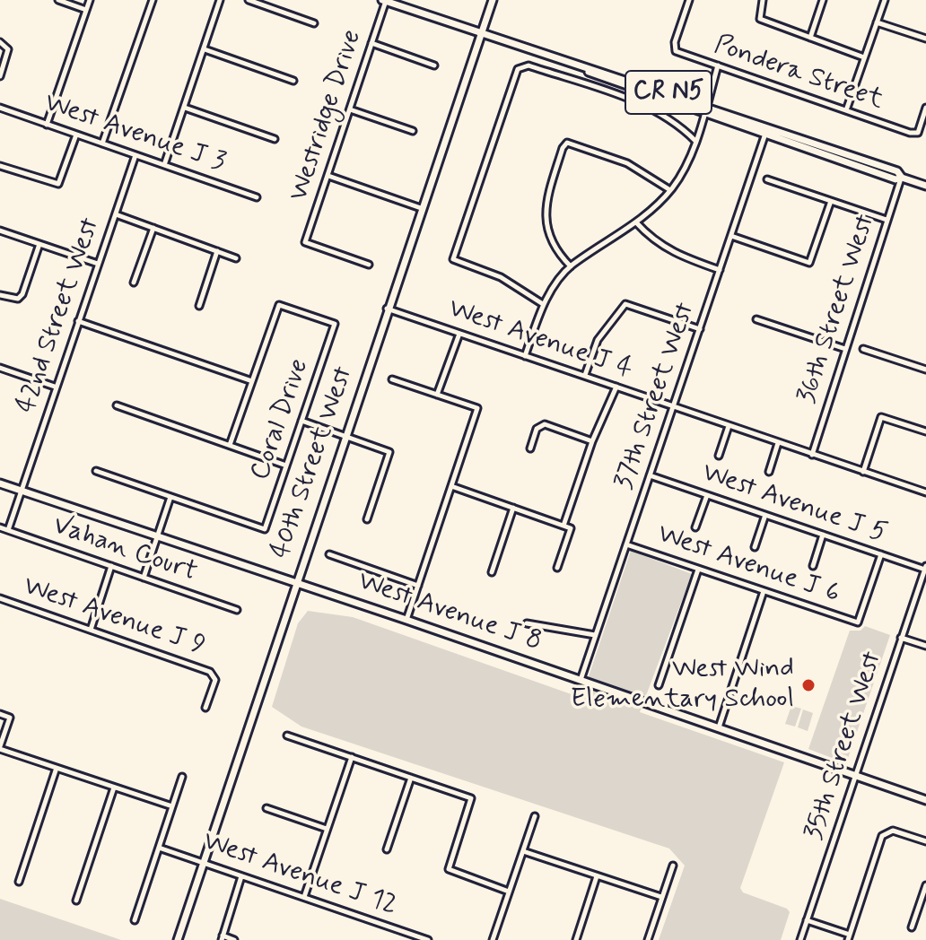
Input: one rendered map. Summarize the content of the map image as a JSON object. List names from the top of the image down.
{
  "streets": {
    "main road": ["CR N5", "40th Street West", "West Avenue J 8"],
    "street": [
      "Pondera Street",
      "Westridge Drive",
      "West Avenue J 3",
      "36th Street West",
      "42nd Street West",
      "West Avenue J 4",
      "37th Street West",
      "Coral Drive",
      "West Avenue J 5",
      "Vahan Court",
      "West Avenue J 6",
      "West Avenue J 9",
      "35th Street West",
      "West Avenue J 12"
    ]
  },
  "crossings": [
    ["CR N5", "36th Street West"],
    ["CR N5", "37th Street West"],
    ["West Avenue J 3", "42nd Street West"],
    ["36th Street West", "West Avenue J 4"],
    ["42nd Street West", "Vahan Court"],
    ["42nd Street West", "West Avenue J 8"],
    ["West Avenue J 4", "37th Street West"],
    ["West Avenue J 4", "40th Street West"],
    ["37th Street West", "West Avenue J 5"],
    ["37th Street West", "West Avenue J 6"],
    ["37th Street West", "West Avenue J 8"],
    ["40th Street West", "West Avenue J 8"],
    ["40th Street West", "West Avenue J 12"],
    ["West Avenue J 5", "West Avenue J 6"],
    ["West Avenue J 5", "35th Street West"],
    ["West Avenue J 8", "35th Street West"]
  ],
  "places": ["West Wind Elementary School"]
}
